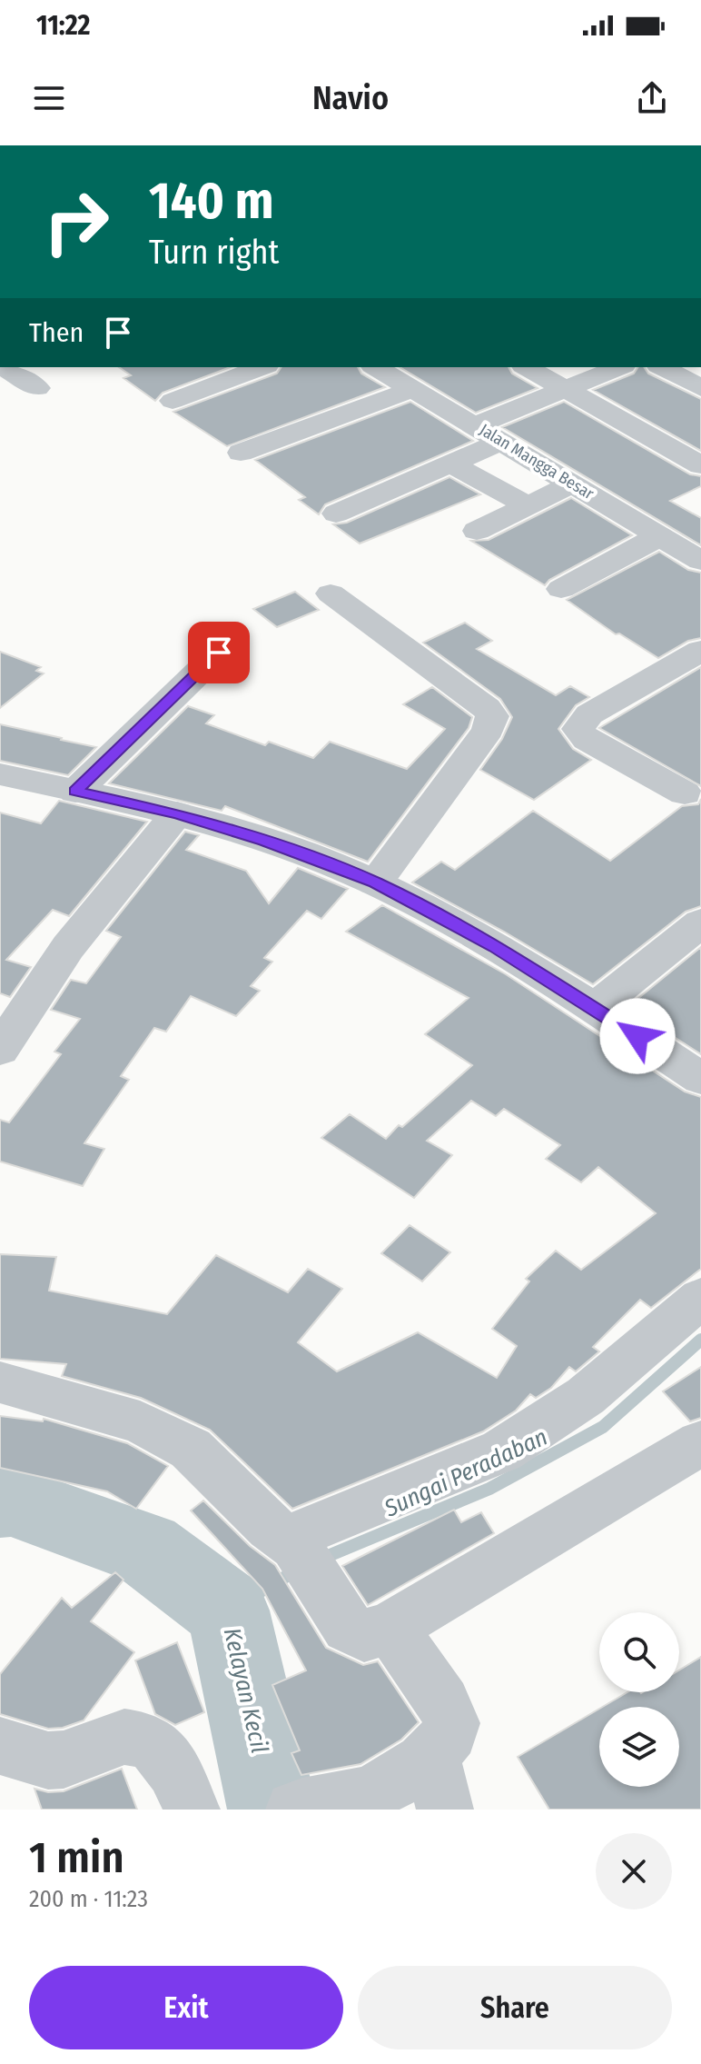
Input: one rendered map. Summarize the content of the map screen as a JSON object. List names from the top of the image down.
{
  "streets": {
    "street": ["Jalan Mangga Besar"]
  },
  "water": ["Sungai Peradaban", "Kelayan Kecil"],
  "page": {
    "status": "11:22",
    "header": "Navio",
    "turn": ["140 m", "Turn right"],
    "then": "Then",
    "heading": ["1 min", "200 m · 11:23"],
    "buttons": ["Exit", "Share"]
  }
}
